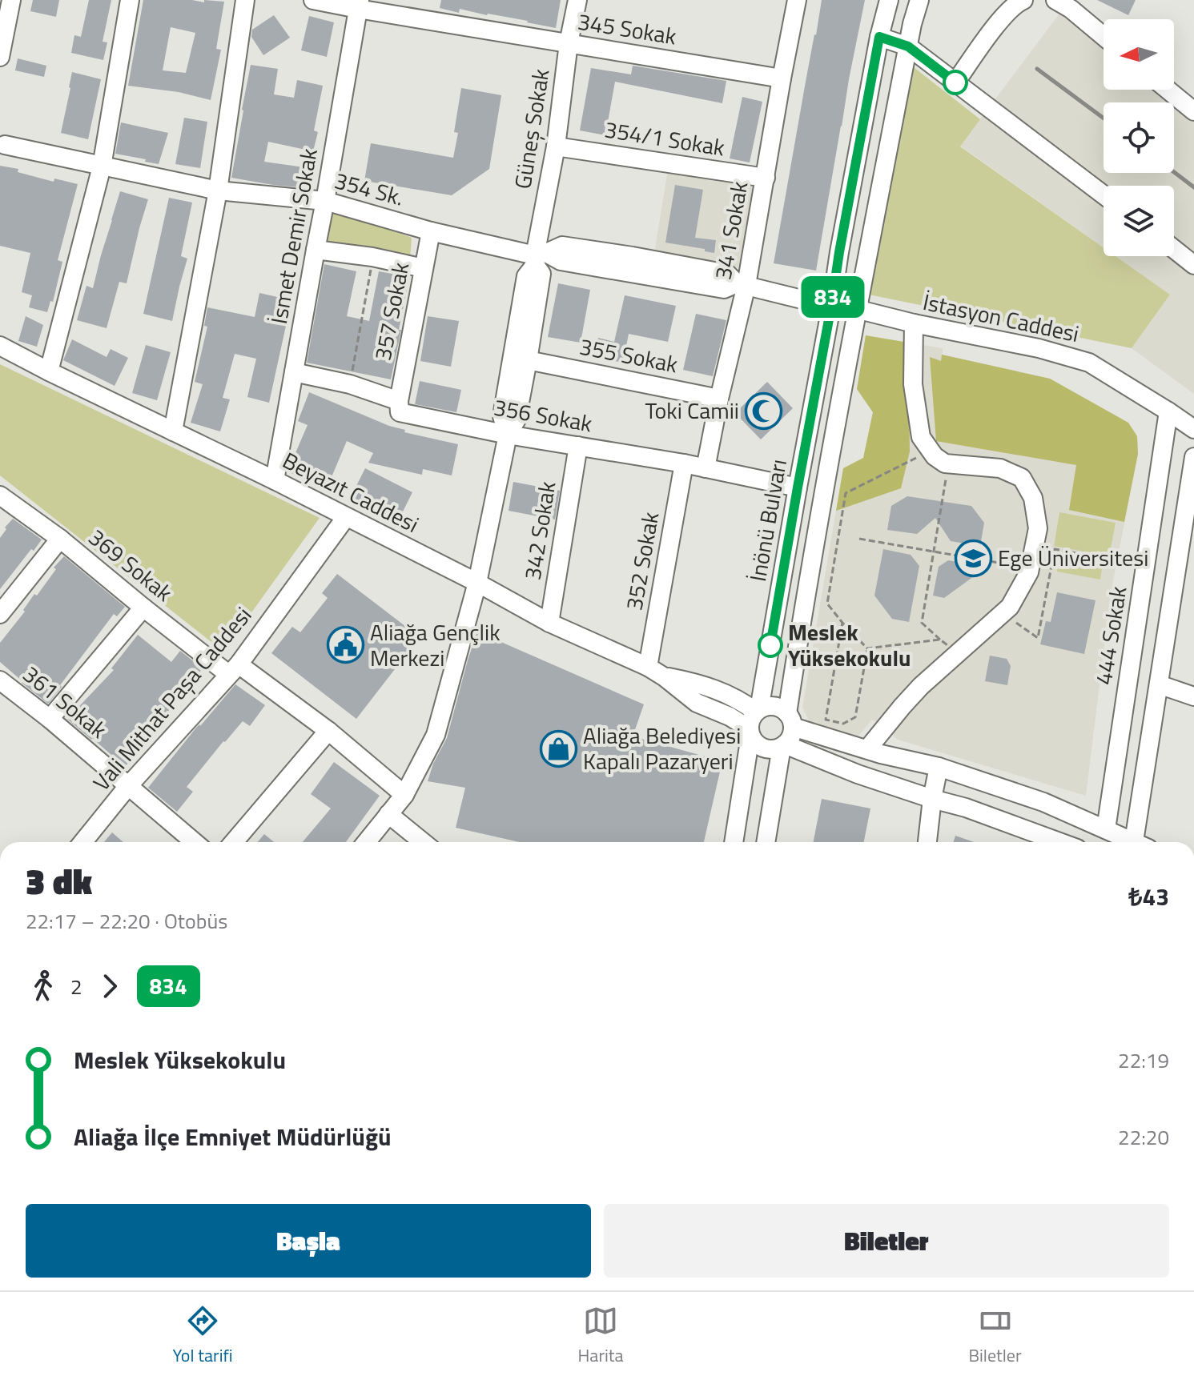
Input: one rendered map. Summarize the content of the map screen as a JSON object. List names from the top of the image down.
{
  "streets": {
    "street": [
      "345 Sokak",
      "Güneş Sokak",
      "354/1 Sokak",
      "354 Sk.",
      "341 Sokak",
      "İsmet Demir Sokak",
      "357 Sokak",
      "İstasyon Caddesi",
      "355 Sokak",
      "356 Sokak",
      "Beyazıt Caddesi",
      "İnönü Bulvarı",
      "342 Sokak",
      "352 Sokak",
      "369 Sokak",
      "444 Sokak",
      "Vali Mithat Paşa Caddesi",
      "361 Sokak"
    ]
  },
  "crossings": [
    ["345 Sokak", "Güneş Sokak"],
    ["345 Sokak", "341 Sokak"],
    ["345 Sokak", "İsmet Demir Sokak"],
    ["Güneş Sokak", "354/1 Sokak"],
    ["Güneş Sokak", "354 Sk."],
    ["Güneş Sokak", "355 Sokak"],
    ["Güneş Sokak", "356 Sokak"],
    ["Güneş Sokak", "Beyazıt Caddesi"],
    ["Güneş Sokak", "369 Sokak"],
    ["354/1 Sokak", "341 Sokak"],
    ["354 Sk.", "341 Sokak"],
    ["354 Sk.", "İsmet Demir Sokak"],
    ["354 Sk.", "357 Sokak"],
    ["354 Sk.", "İstasyon Caddesi"],
    ["354 Sk.", "İnönü Bulvarı"],
    ["341 Sokak", "355 Sokak"],
    ["341 Sokak", "356 Sokak"],
    ["İsmet Demir Sokak", "356 Sokak"],
    ["İsmet Demir Sokak", "Beyazıt Caddesi"],
    ["357 Sokak", "356 Sokak"],
    ["İstasyon Caddesi", "444 Sokak"],
    ["356 Sokak", "İnönü Bulvarı"],
    ["356 Sokak", "342 Sokak"],
    ["356 Sokak", "352 Sokak"],
    ["Beyazıt Caddesi", "İnönü Bulvarı"],
    ["Beyazıt Caddesi", "342 Sokak"],
    ["Beyazıt Caddesi", "352 Sokak"],
    ["Beyazıt Caddesi", "Vali Mithat Paşa Caddesi"],
    ["369 Sokak", "Vali Mithat Paşa Caddesi"],
    ["Vali Mithat Paşa Caddesi", "361 Sokak"]
  ],
  "places": {
    "mosque": ["Toki Camii"],
    "school or university": ["Ege Üniversitesi"],
    "public building": ["Aliağa Gençlik Merkezi"],
    "other": ["Meslek Yüksekokulu"],
    "shop": ["Aliağa Belediyesi Kapalı Pazaryeri"]
  },
  "lines": ["bus line 834"],
  "north": "left",
  "page": {
    "on_map": "834",
    "heading": ["3 dk", "22:17 – 22:20 · Otobüs", "₺43"],
    "legs": ["2", "834"],
    "list": [
      {
        "name": "Meslek Yüksekokulu",
        "value": "22:19"
      },
      {
        "name": "Aliağa İlçe Emniyet Müdürlüğü",
        "value": "22:20"
      }
    ],
    "buttons": ["Başla", "Biletler"],
    "tabs": ["Yol tarifi", "Harita", "Biletler"]
  }
}
